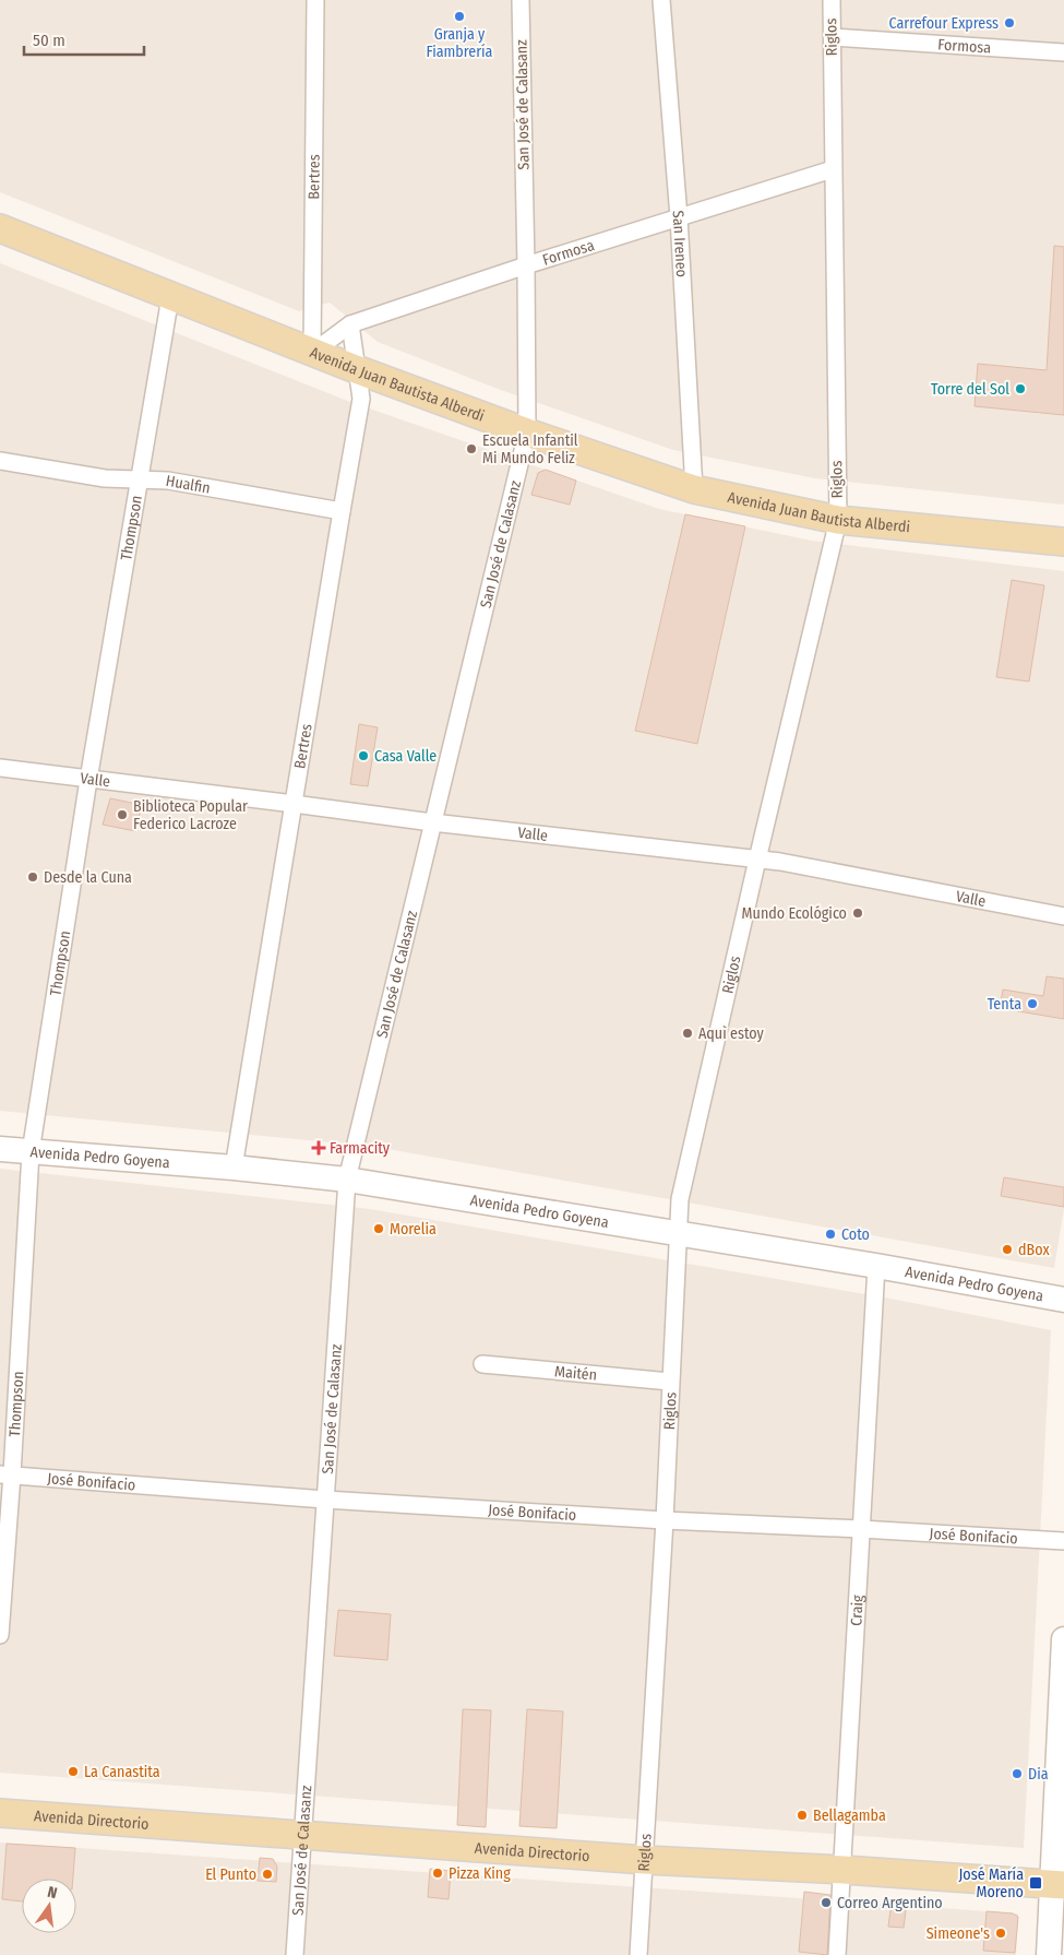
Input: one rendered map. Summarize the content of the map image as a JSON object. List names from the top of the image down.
{
  "streets": {
    "main road": ["Avenida Juan Bautista Alberdi", "Avenida Pedro Goyena", "Avenida Directorio"],
    "street": [
      "Riglos",
      "Formosa",
      "San José de Calasanz",
      "Bertres",
      "San Ireneo",
      "Hualfin",
      "Thompson",
      "Valle",
      "Maitén",
      "José Bonifacio",
      "Craig"
    ]
  },
  "crossings": [
    ["Riglos", "Formosa"],
    ["Riglos", "Avenida Juan Bautista Alberdi"],
    ["Riglos", "Valle"],
    ["Riglos", "Avenida Pedro Goyena"],
    ["Riglos", "Maitén"],
    ["Riglos", "José Bonifacio"],
    ["Riglos", "Avenida Directorio"],
    ["Formosa", "San José de Calasanz"],
    ["Formosa", "Bertres"],
    ["Formosa", "San Ireneo"],
    ["Formosa", "Avenida Juan Bautista Alberdi"],
    ["San José de Calasanz", "Avenida Juan Bautista Alberdi"],
    ["San José de Calasanz", "Valle"],
    ["San José de Calasanz", "Avenida Pedro Goyena"],
    ["San José de Calasanz", "José Bonifacio"],
    ["San José de Calasanz", "Avenida Directorio"],
    ["Bertres", "Avenida Juan Bautista Alberdi"],
    ["Bertres", "Hualfin"],
    ["Bertres", "Valle"],
    ["Bertres", "Avenida Pedro Goyena"],
    ["San Ireneo", "Avenida Juan Bautista Alberdi"],
    ["Avenida Juan Bautista Alberdi", "Thompson"],
    ["Hualfin", "Thompson"],
    ["Thompson", "Valle"],
    ["Thompson", "Avenida Pedro Goyena"],
    ["Thompson", "José Bonifacio"],
    ["Avenida Pedro Goyena", "Craig"],
    ["José Bonifacio", "Craig"],
    ["Craig", "Avenida Directorio"]
  ],
  "places": {
    "other": [
      "Granja y Fiambrería",
      "Carrefour Express",
      "Torre del Sol",
      "Escuela Infantil Mi Mundo Feliz",
      "Casa Valle",
      "Biblioteca Popular Federico Lacroze",
      "Desde la Cuna",
      "Mundo Ecológico",
      "Tenta",
      "Aquì estoy",
      "Morelia",
      "Coto",
      "dBox",
      "La Canastita",
      "Dia",
      "Bellagamba",
      "Pizza King",
      "El Punto",
      "Correo Argentino",
      "Simeone's"
    ],
    "health": ["Farmacity"],
    "transit": ["José María Moreno"]
  },
  "scale_bar": "50 m",
  "north": "top"
}
